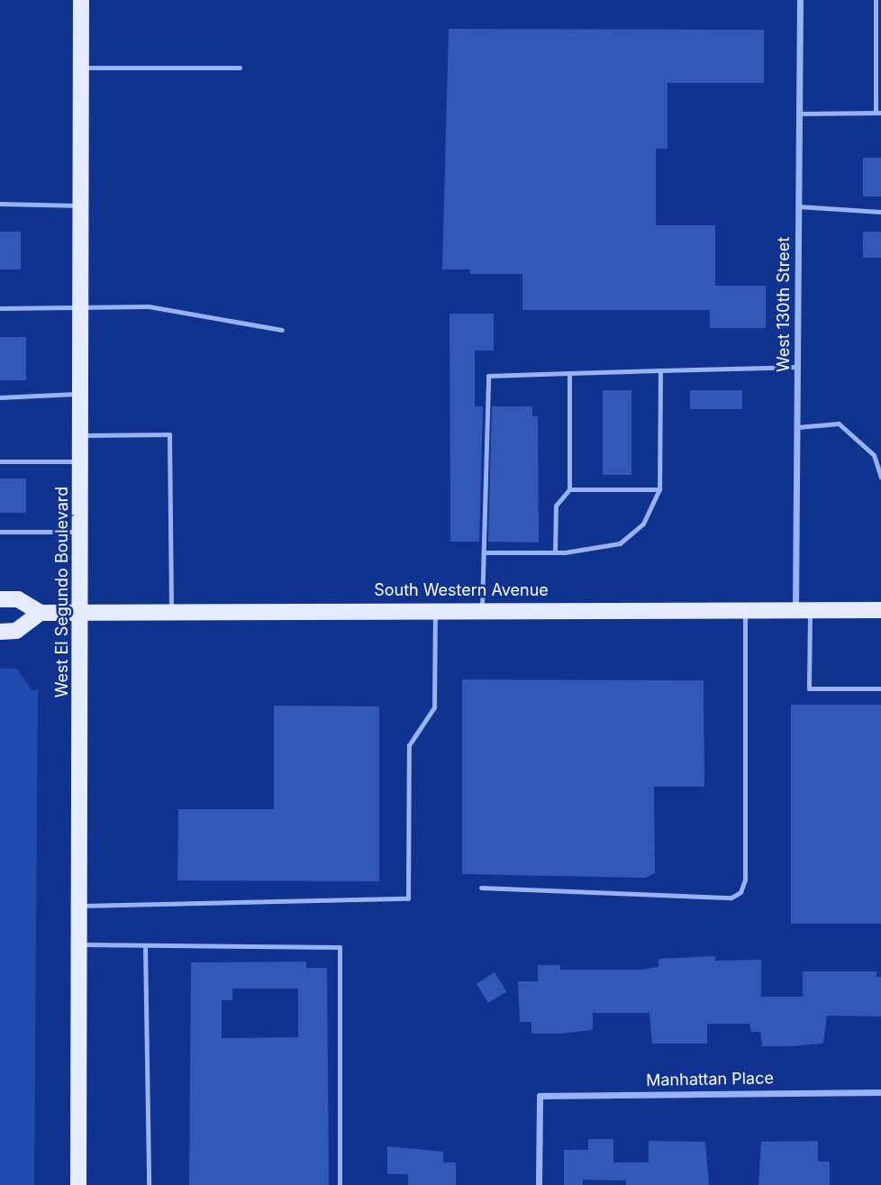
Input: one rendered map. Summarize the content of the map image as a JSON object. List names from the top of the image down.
{
  "streets": {
    "main road": ["South Western Avenue", "West El Segundo Boulevard"],
    "street": ["West 130th Street", "Manhattan Place"]
  },
  "crossings": [
    ["West 130th Street", "South Western Avenue"],
    ["South Western Avenue", "West El Segundo Boulevard"]
  ]
}
